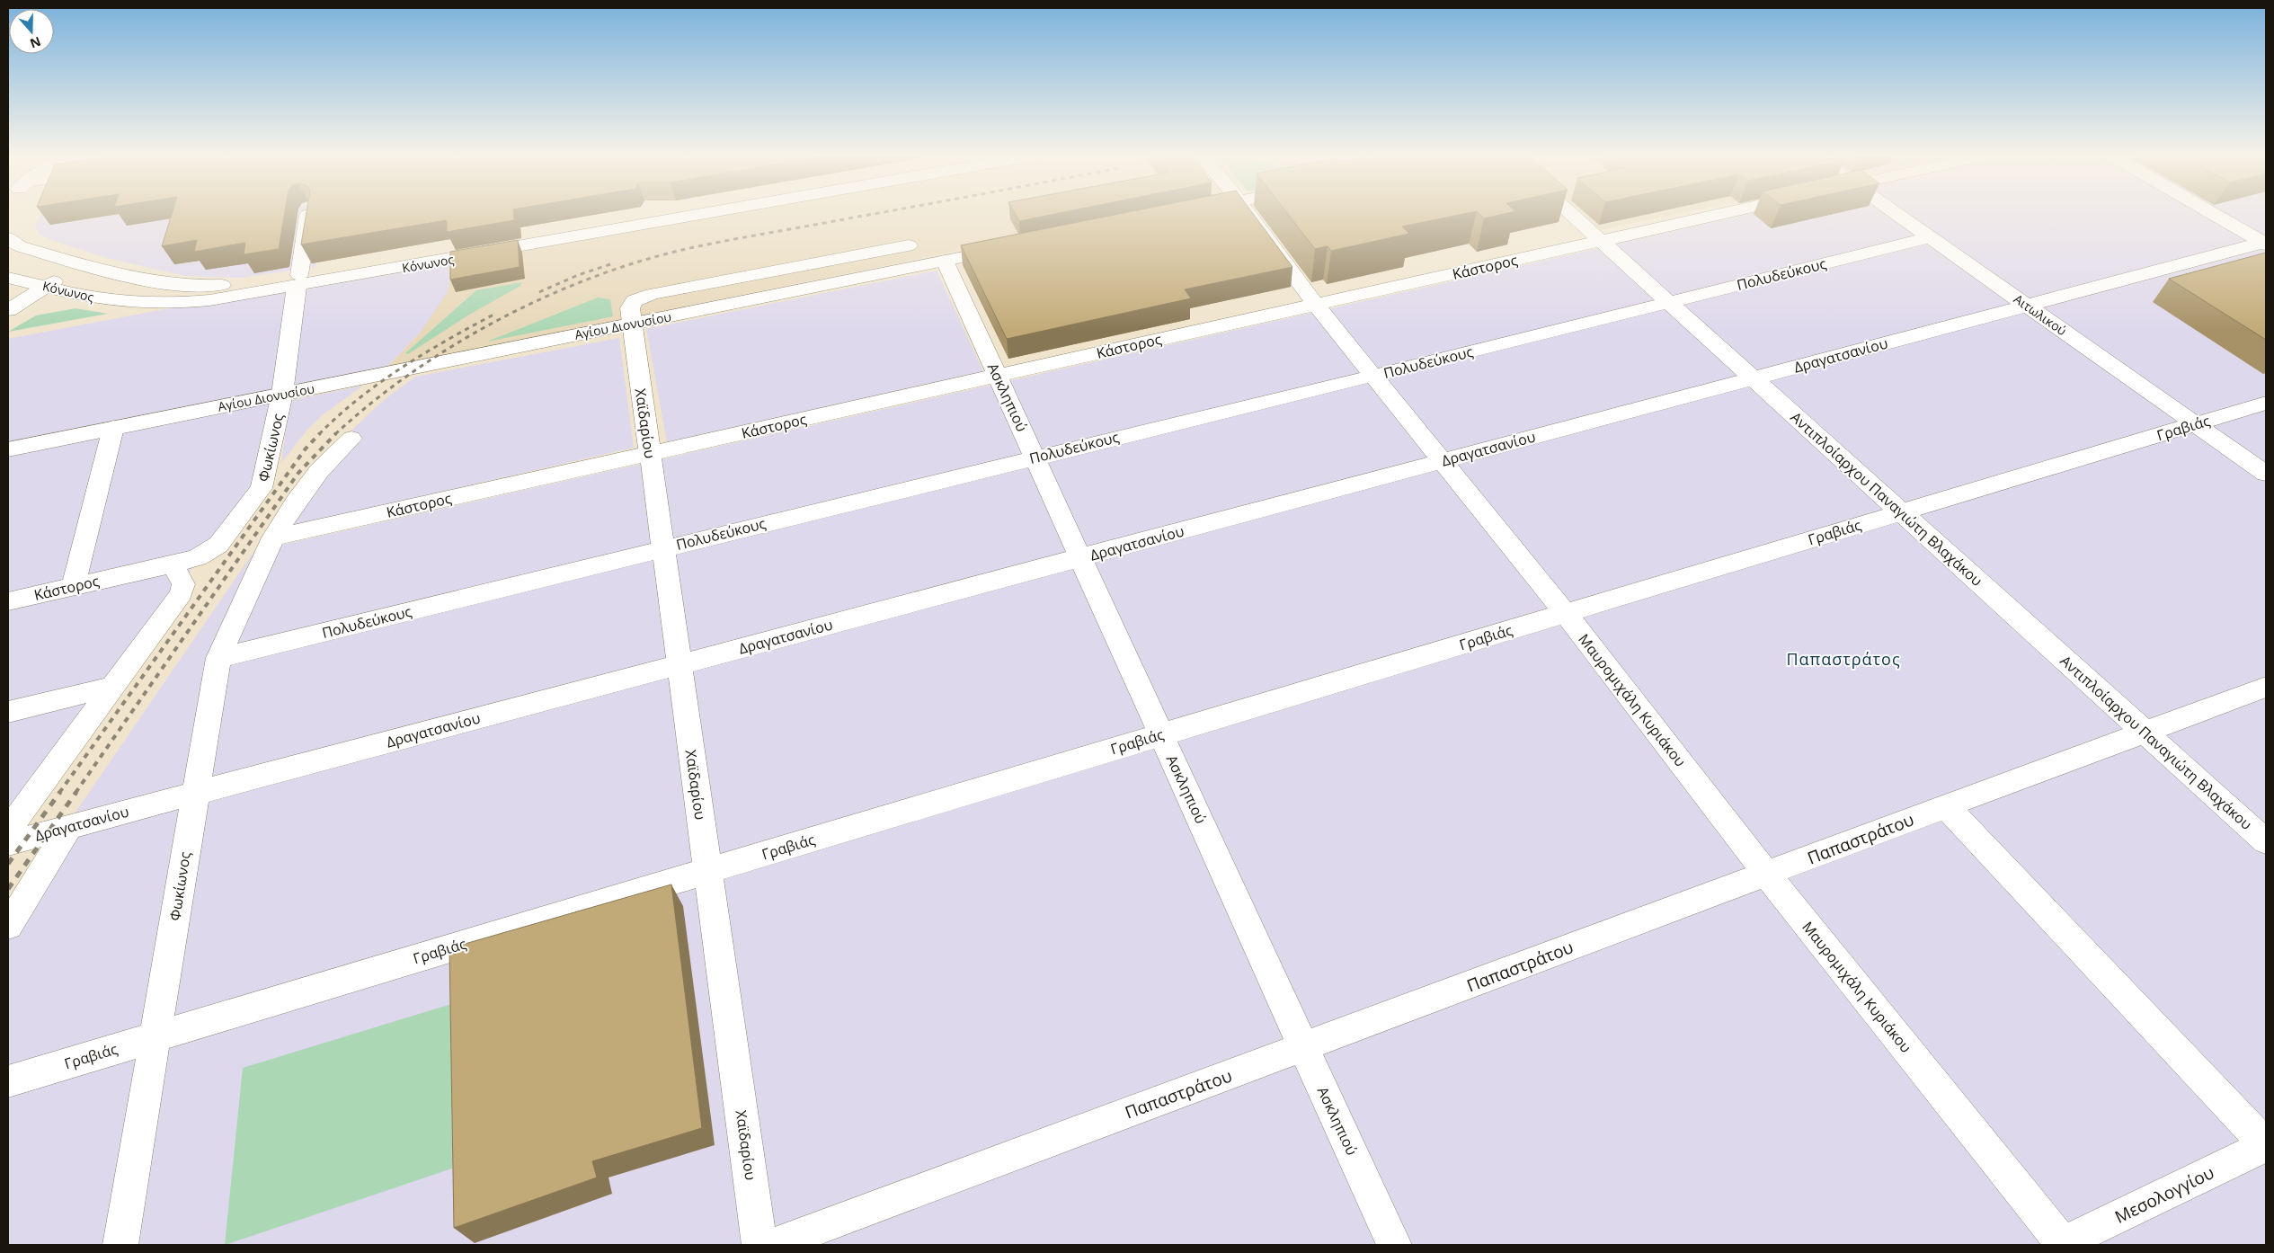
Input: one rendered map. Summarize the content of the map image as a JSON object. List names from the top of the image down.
{
  "streets": {
    "street": [
      "Κόνωνος",
      "Κάστορος",
      "Πολυδεύκους",
      "Αιτωλικού",
      "Αγίου Διονυσίου",
      "Δραγατσανίου",
      "Ασκληπιού",
      "Χαϊδαρίου",
      "Γραβιάς",
      "Φωκίωνος",
      "Αντιπλοίαρχου Παναγιώτη Βλαχάκου",
      "Μαυρομιχάλη Κυριάκου",
      "Παπαστράτου",
      "Μεσολογγίου"
    ]
  },
  "crossings": [
    ["Κόνωνος", "Φωκίωνος"],
    ["Κάστορος", "Ασκληπιού"],
    ["Κάστορος", "Χαϊδαρίου"],
    ["Κάστορος", "Φωκίωνος"],
    ["Κάστορος", "Αντιπλοίαρχου Παναγιώτη Βλαχάκου"],
    ["Κάστορος", "Μαυρομιχάλη Κυριάκου"],
    ["Πολυδεύκους", "Αιτωλικού"],
    ["Πολυδεύκους", "Ασκληπιού"],
    ["Πολυδεύκους", "Χαϊδαρίου"],
    ["Πολυδεύκους", "Φωκίωνος"],
    ["Πολυδεύκους", "Αντιπλοίαρχου Παναγιώτη Βλαχάκου"],
    ["Πολυδεύκους", "Μαυρομιχάλη Κυριάκου"],
    ["Αιτωλικού", "Δραγατσανίου"],
    ["Αιτωλικού", "Γραβιάς"],
    ["Αγίου Διονυσίου", "Ασκληπιού"],
    ["Αγίου Διονυσίου", "Χαϊδαρίου"],
    ["Αγίου Διονυσίου", "Φωκίωνος"],
    ["Δραγατσανίου", "Ασκληπιού"],
    ["Δραγατσανίου", "Χαϊδαρίου"],
    ["Δραγατσανίου", "Φωκίωνος"],
    ["Δραγατσανίου", "Αντιπλοίαρχου Παναγιώτη Βλαχάκου"],
    ["Δραγατσανίου", "Μαυρομιχάλη Κυριάκου"],
    ["Ασκληπιού", "Γραβιάς"],
    ["Ασκληπιού", "Παπαστράτου"],
    ["Χαϊδαρίου", "Γραβιάς"],
    ["Γραβιάς", "Φωκίωνος"],
    ["Γραβιάς", "Αντιπλοίαρχου Παναγιώτη Βλαχάκου"],
    ["Γραβιάς", "Μαυρομιχάλη Κυριάκου"],
    ["Αντιπλοίαρχου Παναγιώτη Βλαχάκου", "Παπαστράτου"],
    ["Μαυρομιχάλη Κυριάκου", "Παπαστράτου"],
    ["Μαυρομιχάλη Κυριάκου", "Μεσολογγίου"]
  ],
  "districts": ["Παπαστράτος"],
  "north": "bottom"
}
